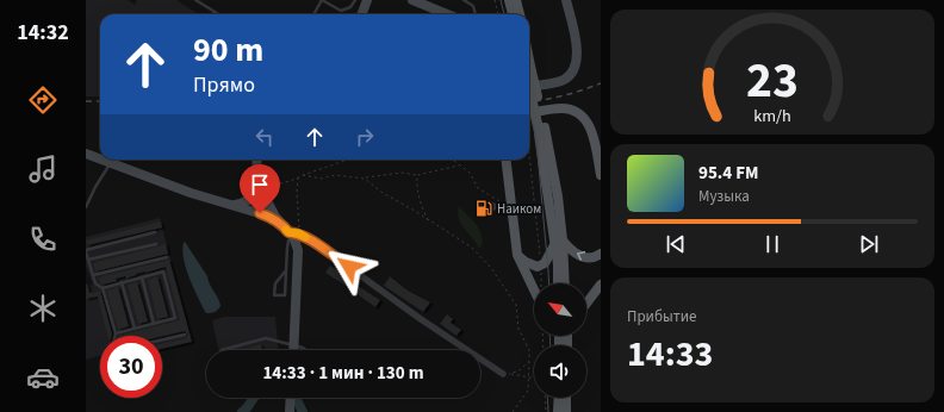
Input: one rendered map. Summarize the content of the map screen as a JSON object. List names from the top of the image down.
{
  "places": {
    "fuel station": ["Наиком"]
  },
  "north": "top left",
  "page": {
    "tabs": "14:32",
    "turn": ["90 m", "Прямо"],
    "song": ["95.4 FM", "Музыка"],
    "tile": ["Прибытие", "14:33"],
    "limit": "30",
    "trip": "14:33 · 1 мин · 130 m",
    "gauge": ["23", "km/h"]
  }
}
